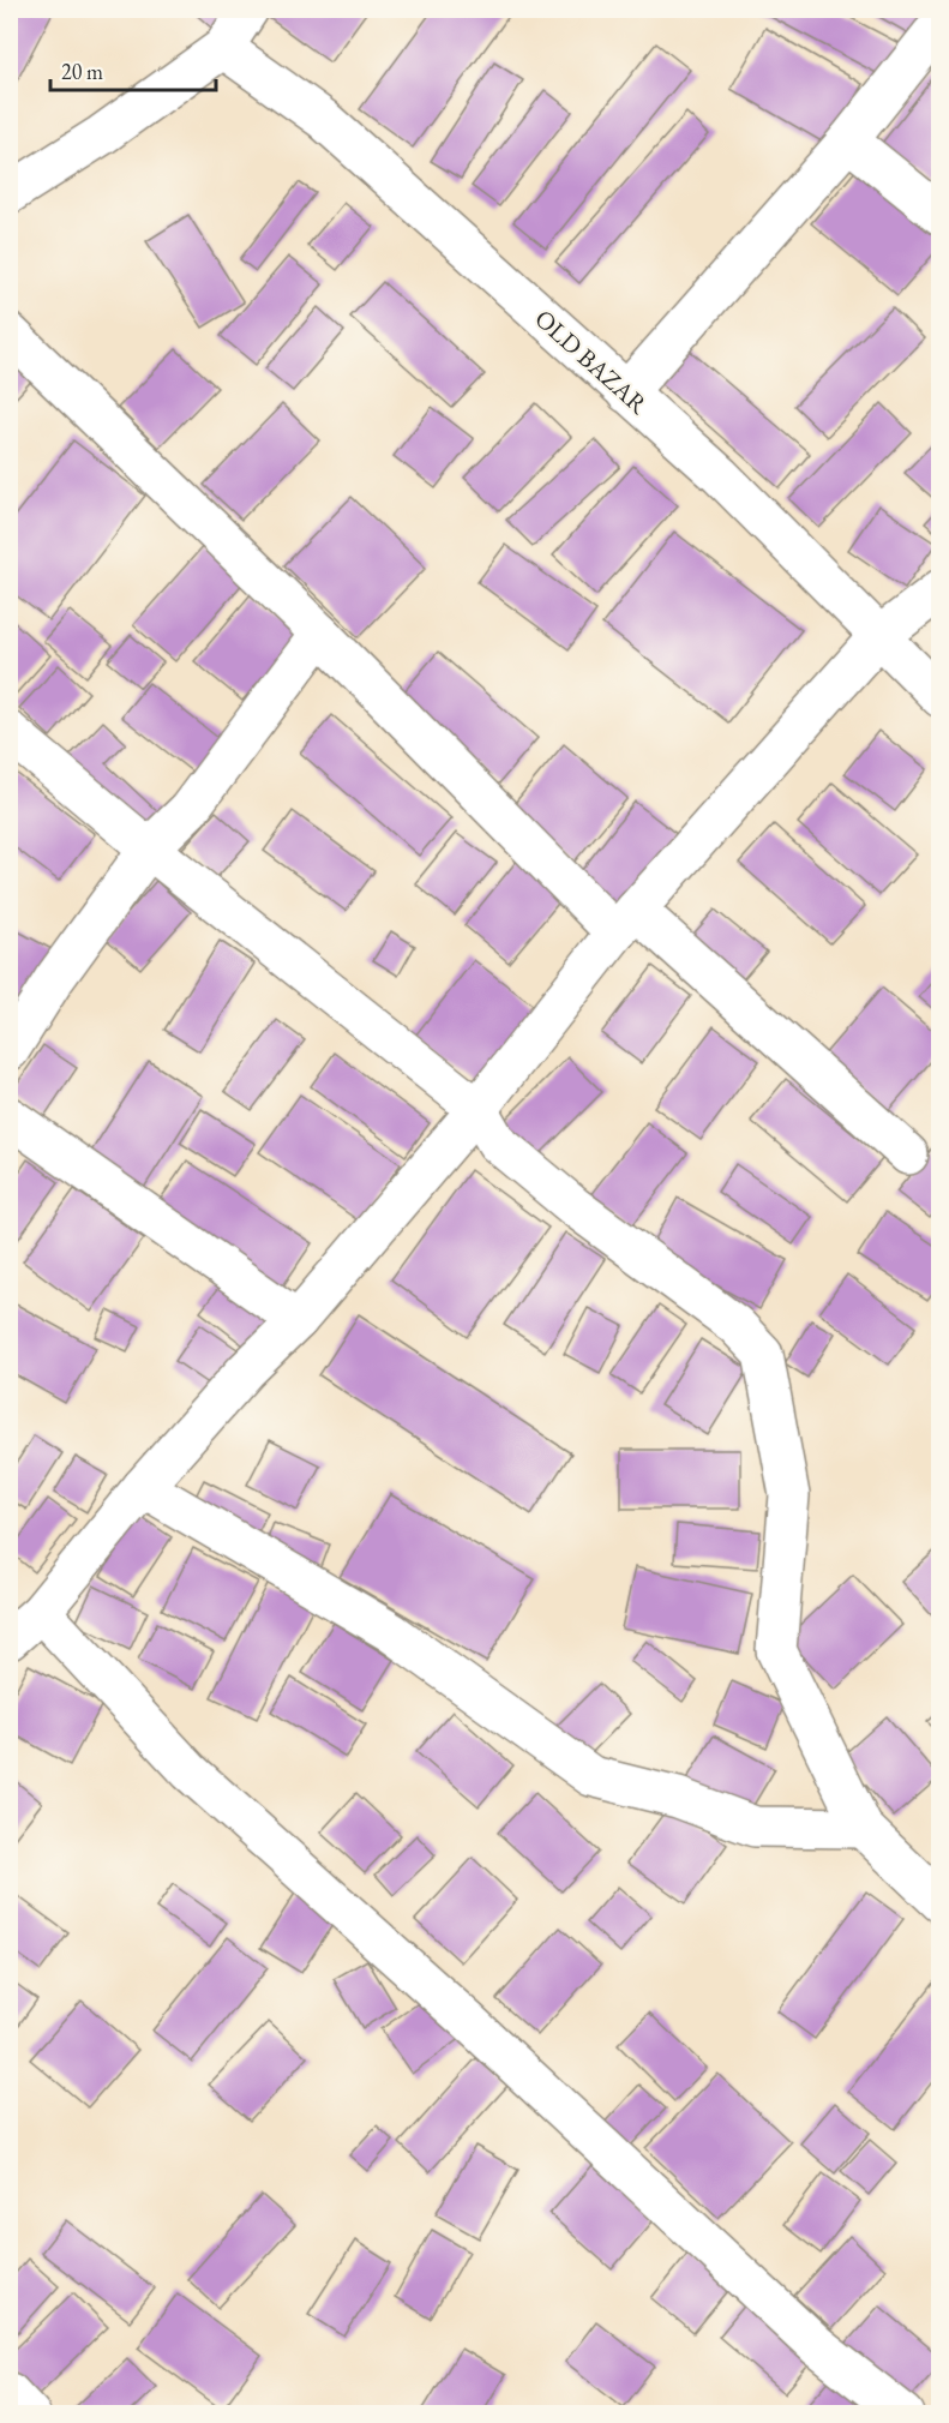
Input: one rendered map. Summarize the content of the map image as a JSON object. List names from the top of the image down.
{
  "streets": {
    "street": ["OLD BAZAR"]
  },
  "scale_bar": "20 m"
}
